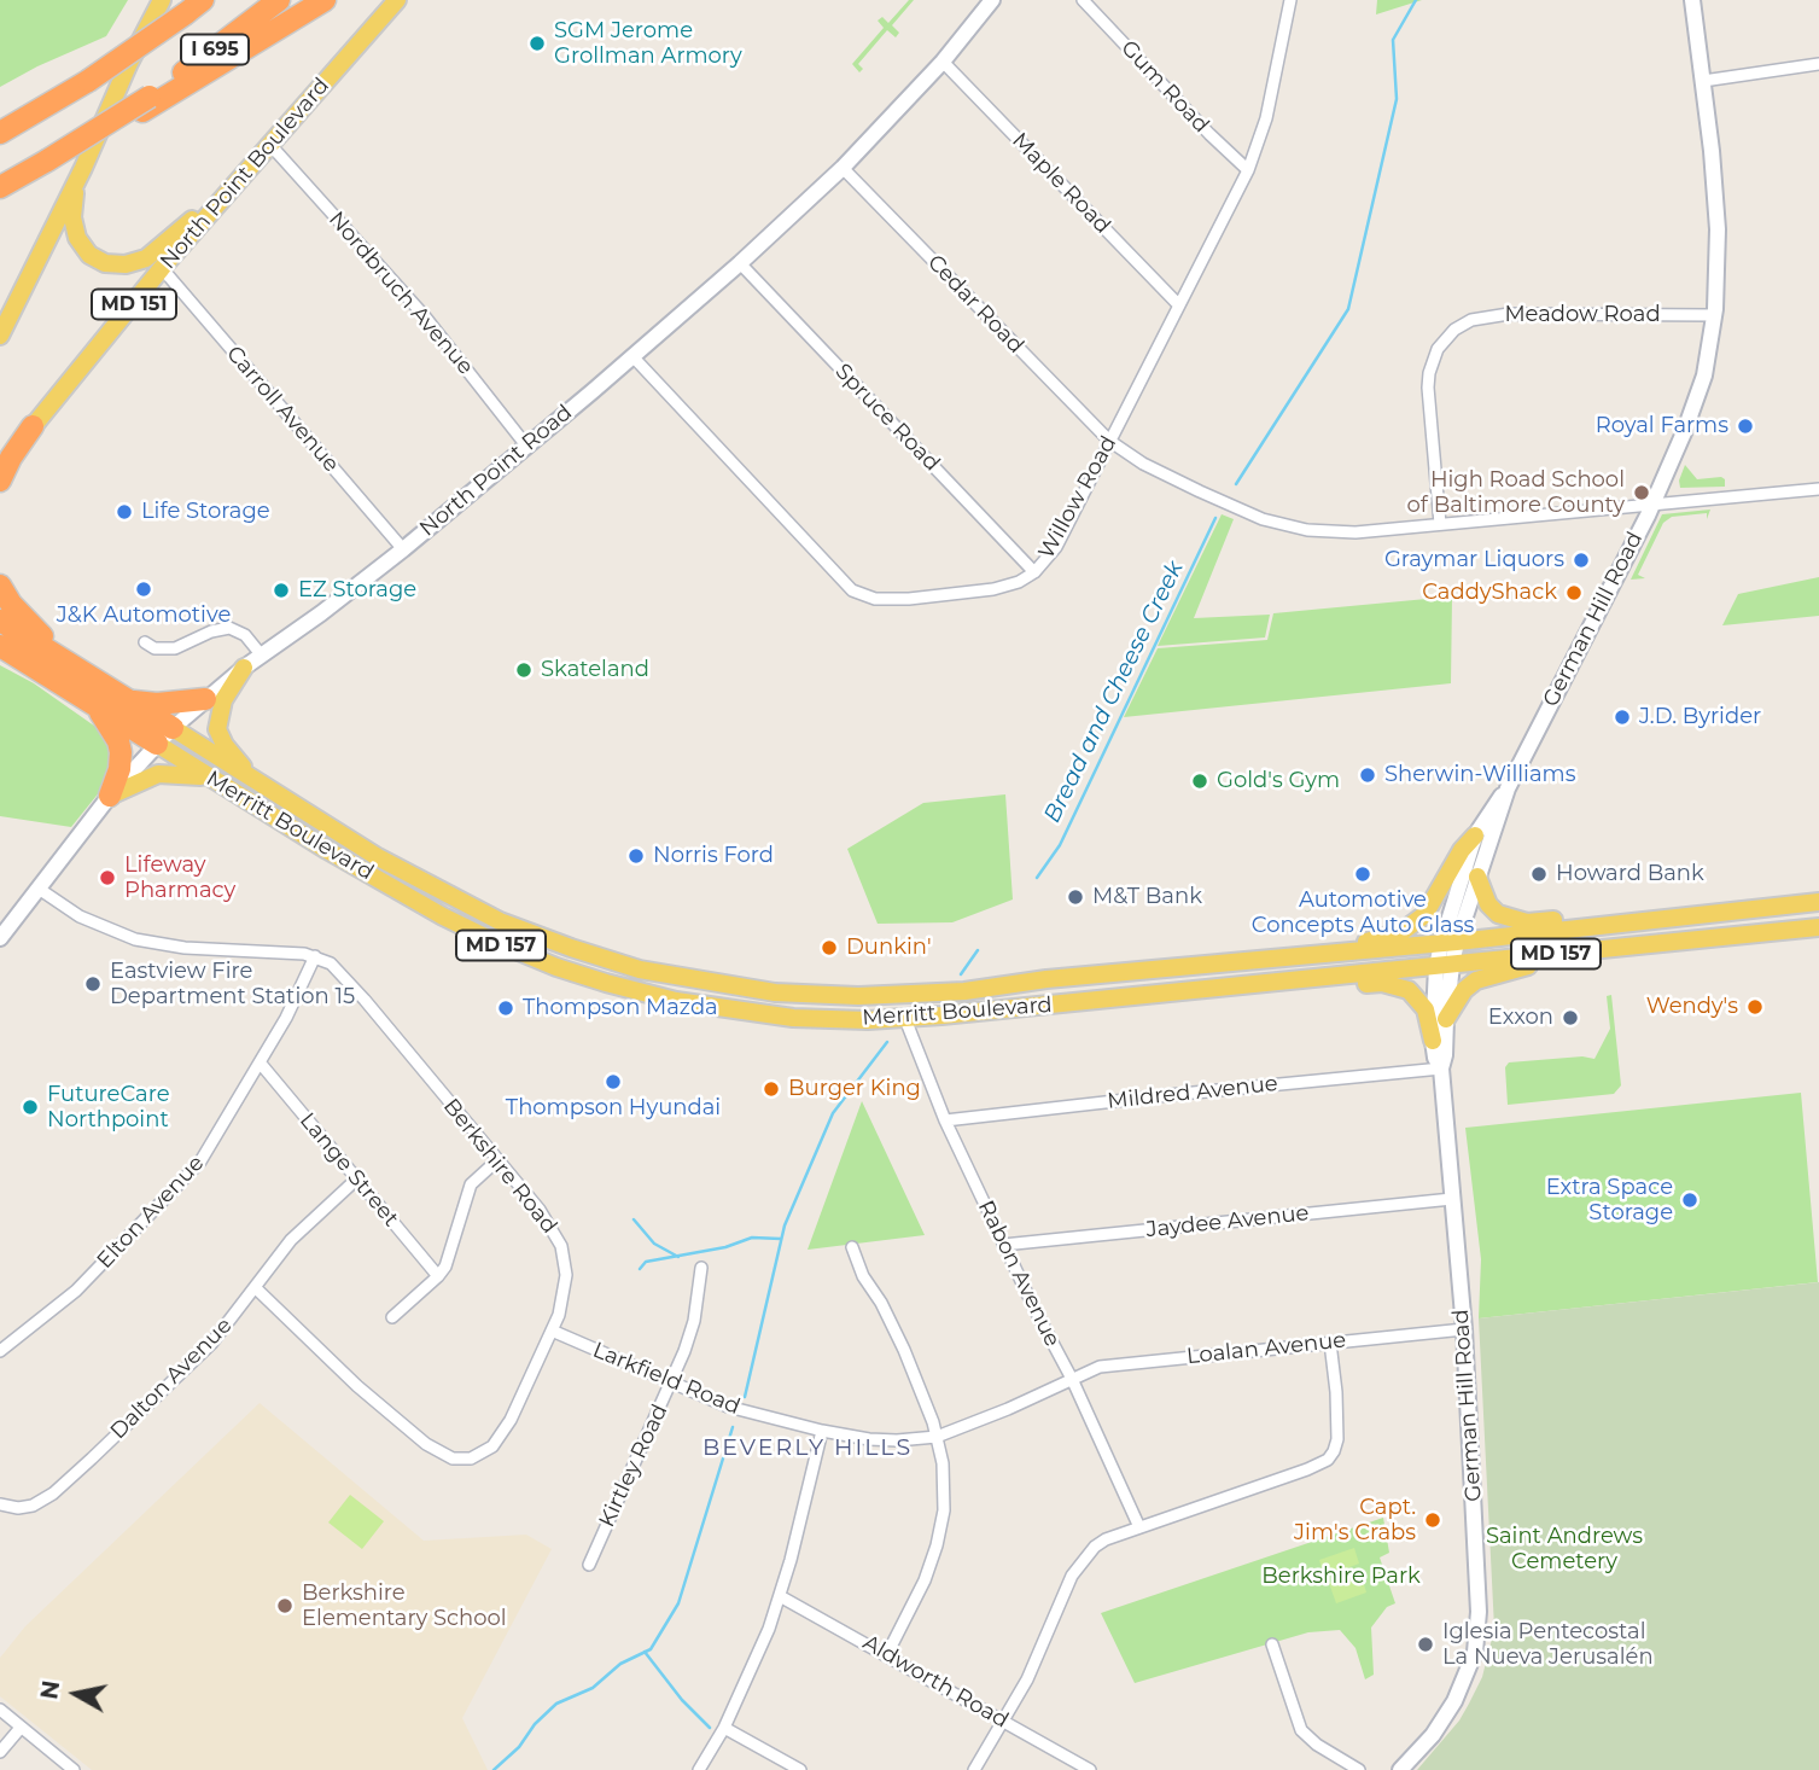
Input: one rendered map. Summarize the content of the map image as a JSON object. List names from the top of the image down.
{
  "streets": {
    "highway": ["I 695"],
    "main road": [
      "North Point Boulevard",
      "MD 151",
      "Merritt Boulevard",
      "MD 157"
    ],
    "street": [
      "Gum Road",
      "Maple Road",
      "Nordbruch Avenue",
      "Cedar Road",
      "Meadow Road",
      "Carroll Avenue",
      "Spruce Road",
      "North Point Road",
      "Willow Road",
      "German Hill Road",
      "Mildred Avenue",
      "Berkshire Road",
      "Lange Street",
      "Elton Avenue",
      "Jaydee Avenue",
      "Rabon Avenue",
      "Loalan Avenue",
      "Dalton Avenue",
      "Larkfield Road",
      "Kirtley Road",
      "Aldworth Road"
    ]
  },
  "crossings": [
    ["Gum Road", "Willow Road"],
    ["North Point Boulevard", "Nordbruch Avenue"],
    ["North Point Boulevard", "Carroll Avenue"],
    ["Maple Road", "North Point Road"],
    ["Maple Road", "Willow Road"],
    ["Nordbruch Avenue", "North Point Road"],
    ["Cedar Road", "Meadow Road"],
    ["Cedar Road", "North Point Road"],
    ["Cedar Road", "Willow Road"],
    ["Cedar Road", "German Hill Road"],
    ["Meadow Road", "German Hill Road"],
    ["Carroll Avenue", "North Point Road"],
    ["Spruce Road", "North Point Road"],
    ["Spruce Road", "Willow Road"],
    ["North Point Road", "Willow Road"],
    ["North Point Road", "Merritt Boulevard"],
    ["German Hill Road", "Merritt Boulevard"],
    ["German Hill Road", "Mildred Avenue"],
    ["German Hill Road", "Jaydee Avenue"],
    ["German Hill Road", "Loalan Avenue"],
    ["Merritt Boulevard", "Rabon Avenue"],
    ["Mildred Avenue", "Rabon Avenue"],
    ["Berkshire Road", "Elton Avenue"],
    ["Berkshire Road", "Dalton Avenue"],
    ["Berkshire Road", "Larkfield Road"],
    ["Lange Street", "Elton Avenue"],
    ["Lange Street", "Dalton Avenue"],
    ["Jaydee Avenue", "Rabon Avenue"],
    ["Rabon Avenue", "Loalan Avenue"],
    ["Rabon Avenue", "Larkfield Road"],
    ["Loalan Avenue", "Larkfield Road"],
    ["Larkfield Road", "Kirtley Road"]
  ],
  "districts": ["BEVERLY HILLS"],
  "water": ["Bread and Cheese Creek"],
  "parks": ["Saint Andrews Cemetery", "Berkshire Park"],
  "places": [
    "SGM Jerome Grollman Armory",
    "Royal Farms",
    "High Road School of Baltimore County",
    "Life Storage",
    "Graymar Liquors",
    "J&K Automotive",
    "EZ Storage",
    "CaddyShack",
    "Skateland",
    "J.D. Byrider",
    "Sherwin-Williams",
    "Gold's Gym",
    "Norris Ford",
    "Automotive Concepts Auto Glass",
    "Howard Bank",
    "Lifeway Pharmacy",
    "M&T Bank",
    "Dunkin'",
    "Eastview Fire Department Station 15",
    "Wendy's",
    "Thompson Mazda",
    "Exxon",
    "Thompson Hyundai",
    "Burger King",
    "FutureCare Northpoint",
    "Extra Space Storage",
    "Capt. Jim's Crabs",
    "Berkshire Elementary School",
    "Iglesia Pentecostal La Nueva Jerusalén"
  ],
  "north": "left"
}
